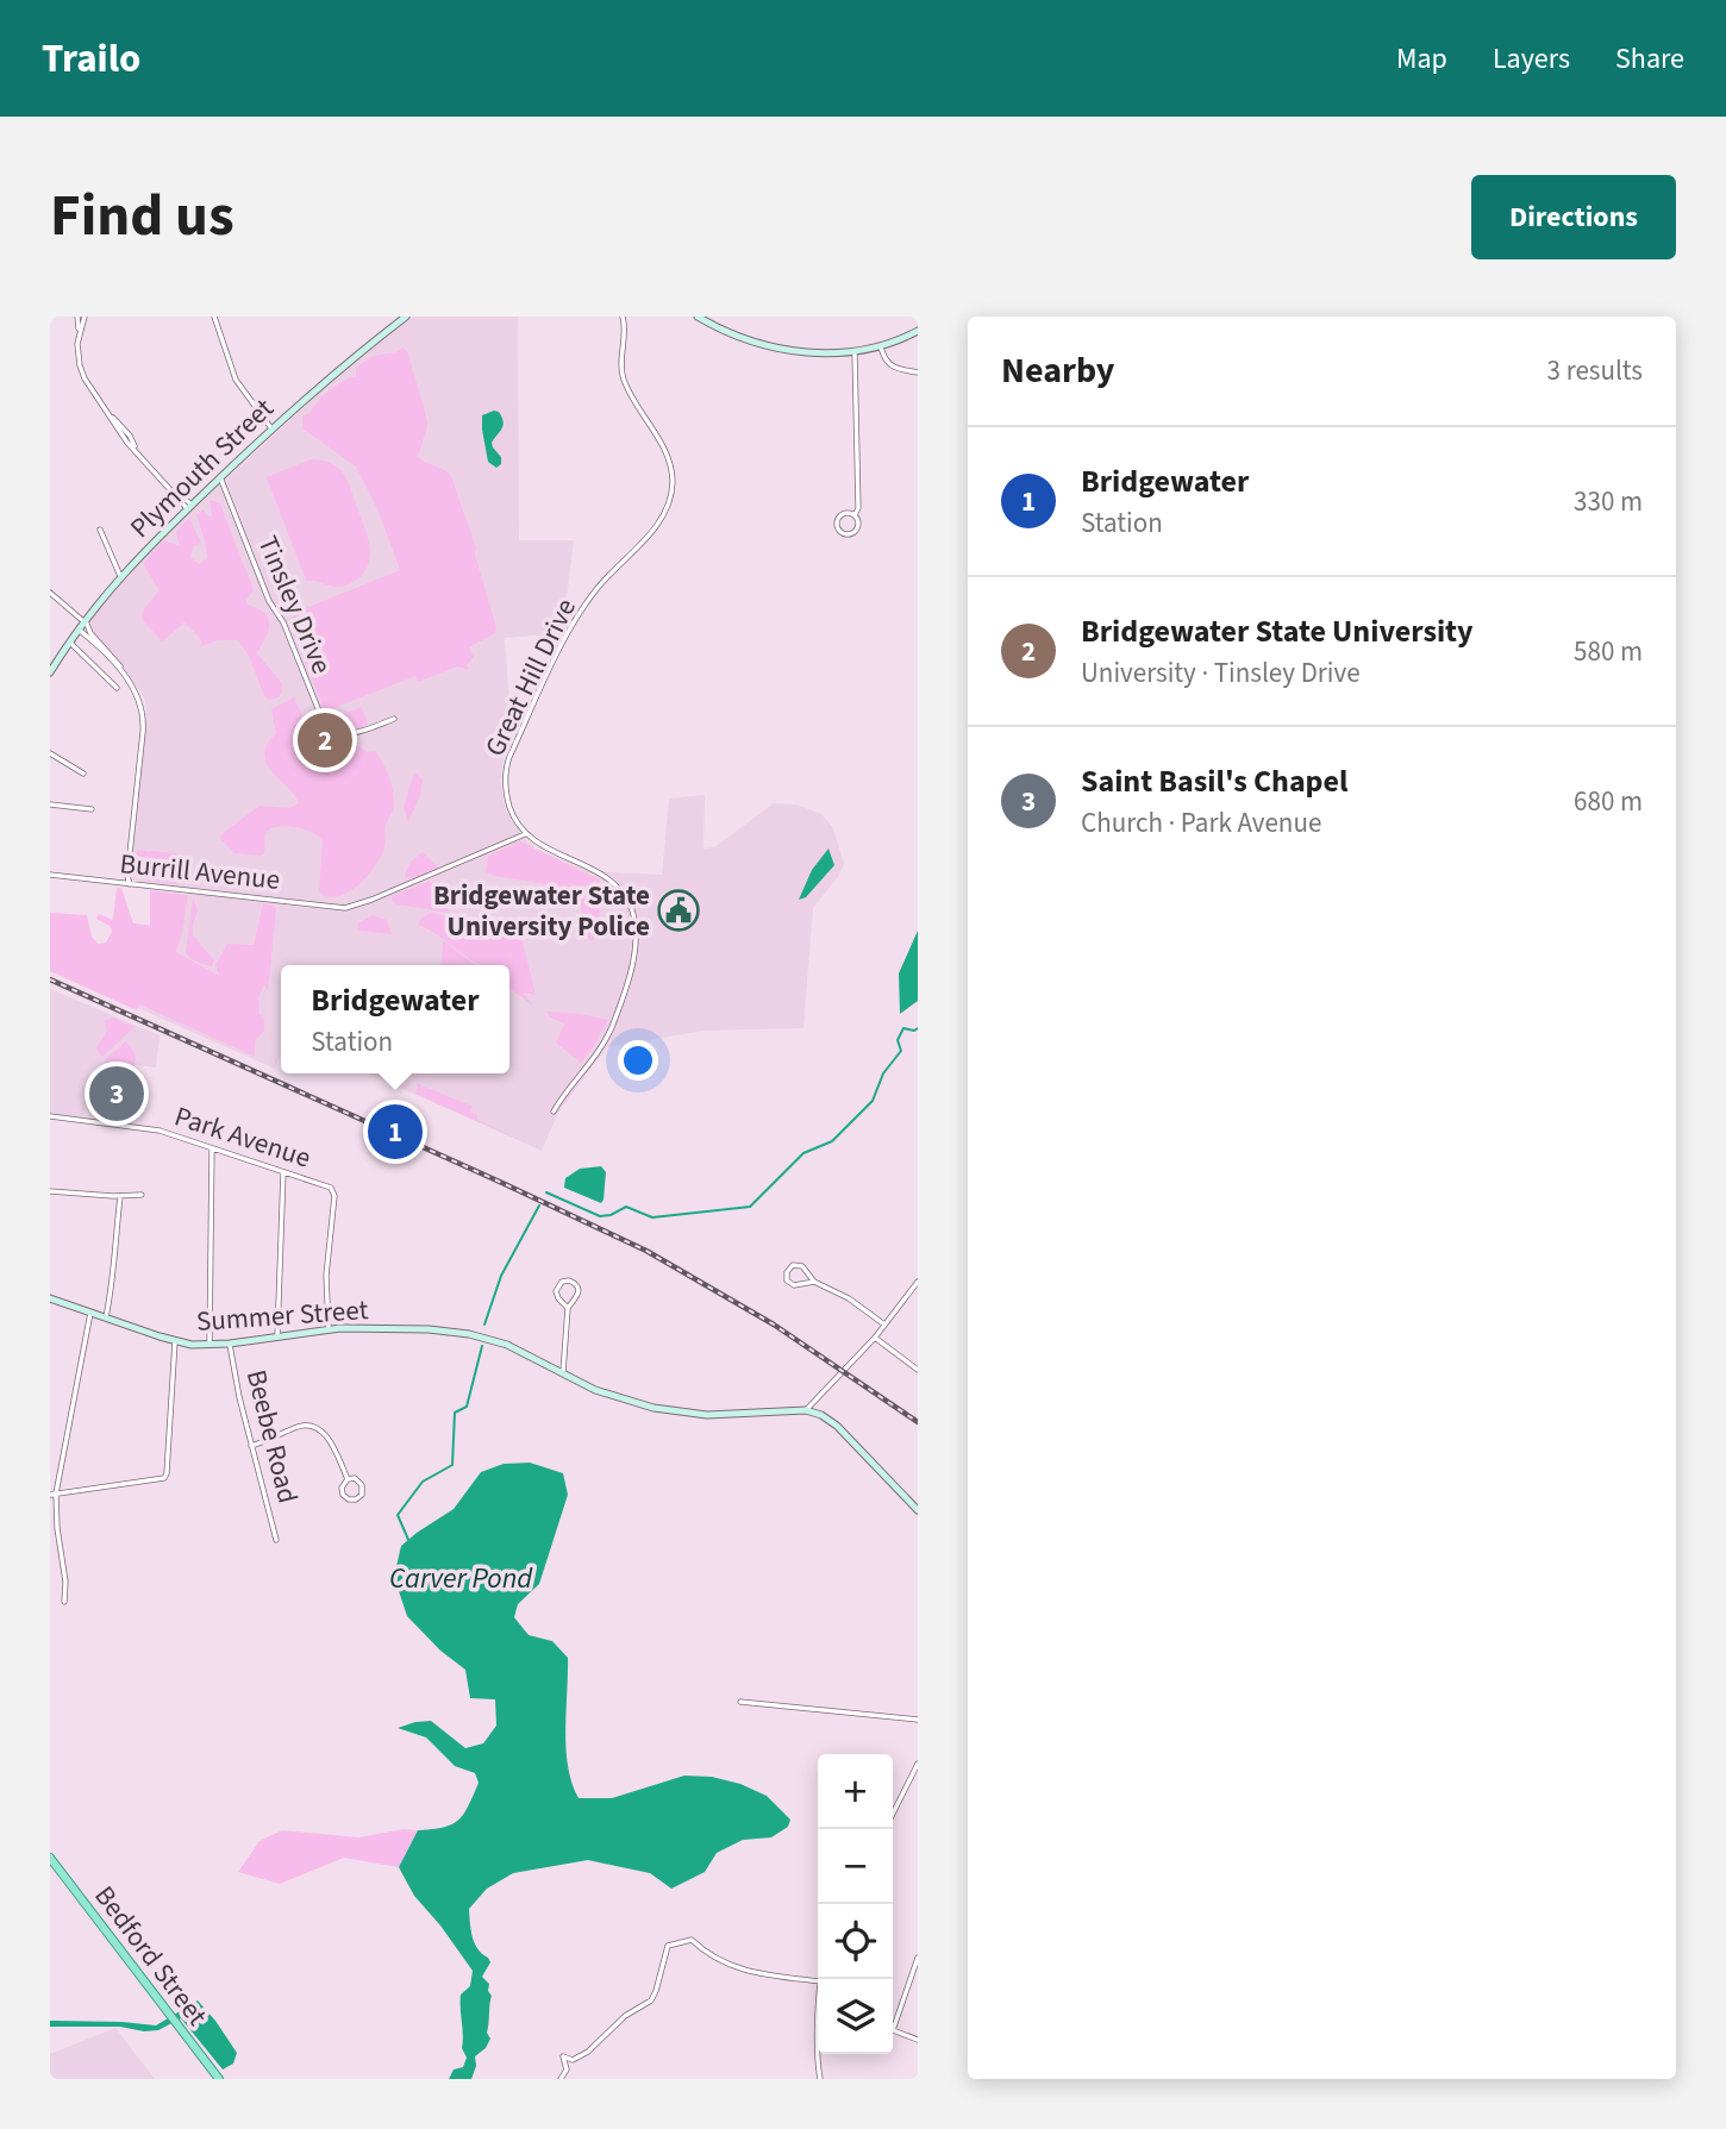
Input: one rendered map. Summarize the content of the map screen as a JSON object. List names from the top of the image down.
{
  "streets": {
    "main road": ["Plymouth Street", "Summer Street", "Bedford Street"],
    "street": [
      "Tinsley Drive",
      "Great Hill Drive",
      "Burrill Avenue",
      "Park Avenue",
      "Beebe Road"
    ]
  },
  "crossings": [
    ["Plymouth Street", "Tinsley Drive"],
    ["Great Hill Drive", "Burrill Avenue"],
    ["Park Avenue", "Summer Street"],
    ["Summer Street", "Beebe Road"]
  ],
  "water": ["Carver Pond"],
  "places": {
    "public building": ["Bridgewater State University Police"]
  },
  "page": {
    "header": "Trailo",
    "nav": ["Map", "Layers", "Share"],
    "title": "Find us",
    "buttons": "Directions",
    "heading": ["Nearby", "3 results"],
    "list": [
      {
        "mark": "1",
        "name": "Bridgewater",
        "note": "Station",
        "value": "330 m"
      },
      {
        "mark": "2",
        "name": "Bridgewater State University",
        "note": "University · Tinsley Drive",
        "value": "580 m"
      },
      {
        "mark": "3",
        "name": "Saint Basil's Chapel",
        "note": "Church · Park Avenue",
        "value": "680 m"
      }
    ],
    "pins": ["2", "3", "1"],
    "popup": ["Bridgewater", "Station"],
    "map_buttons": ["+", "−"]
  }
}
